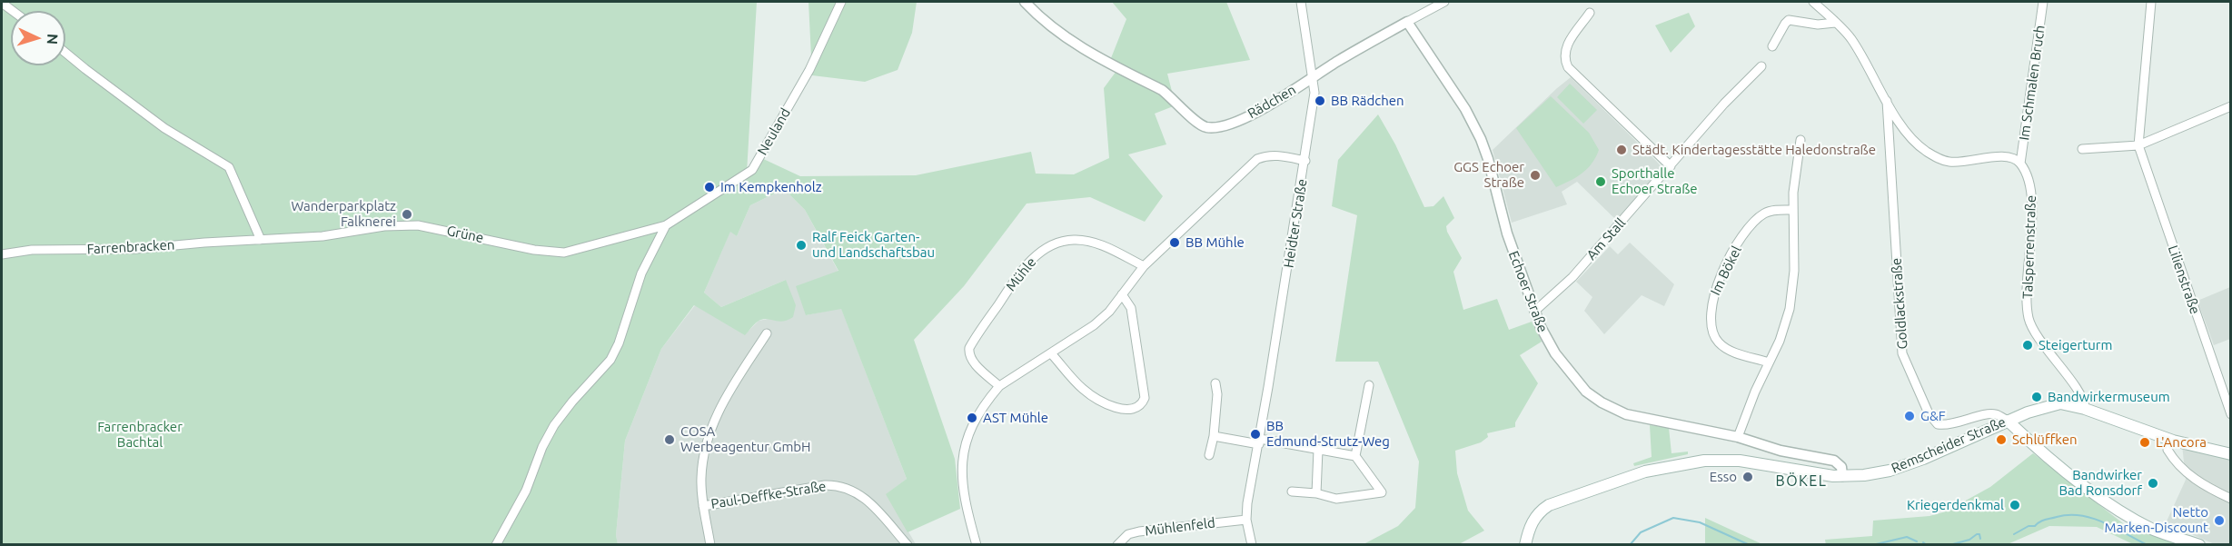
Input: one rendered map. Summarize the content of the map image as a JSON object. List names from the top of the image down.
{
  "streets": {
    "main road": ["Remscheider Straße"],
    "street": [
      "Im Schmalen Bruch",
      "Rädchen",
      "Neuland",
      "Heidter Straße",
      "Grüne",
      "Am Stall",
      "Farrenbracken",
      "Talsperrenstraße",
      "Im Bökel",
      "Mühle",
      "Lilienstraße",
      "Echoer Straße",
      "Goldlackstraße",
      "Paul-Deffke-Straße",
      "Mühlenfeld"
    ]
  },
  "crossings": [
    ["Im Schmalen Bruch", "Talsperrenstraße"],
    ["Rädchen", "Heidter Straße"],
    ["Rädchen", "Echoer Straße"],
    ["Neuland", "Grüne"],
    ["Heidter Straße", "Mühlenfeld"],
    ["Grüne", "Farrenbracken"],
    ["Am Stall", "Echoer Straße"],
    ["Talsperrenstraße", "Remscheider Straße"],
    ["Echoer Straße", "Remscheider Straße"],
    ["Goldlackstraße", "Remscheider Straße"]
  ],
  "districts": ["BÖKEL"],
  "parks": ["Farrenbracker Bachtal"],
  "places": [
    "BB Rädchen",
    "Städt. Kindertagesstätte Haledonstraße",
    "GGS Echoer Straße",
    "Sporthalle Echoer Straße",
    "Im Kempkenholz",
    "Wanderparkplatz Falknerei",
    "BB Mühle",
    "Ralf Feick Garten- und Landschaftsbau",
    "Steigerturm",
    "Bandwirkermuseum",
    "G&F",
    "AST Mühle",
    "BB Edmund-Strutz-Weg",
    "COSA Werbeagentur GmbH",
    "Schlüffken",
    "L'Ancora",
    "Esso",
    "Bandwirker Bad Ronsdorf",
    "Kriegerdenkmal",
    "Netto Marken-Discount"
  ],
  "north": "right"
}
